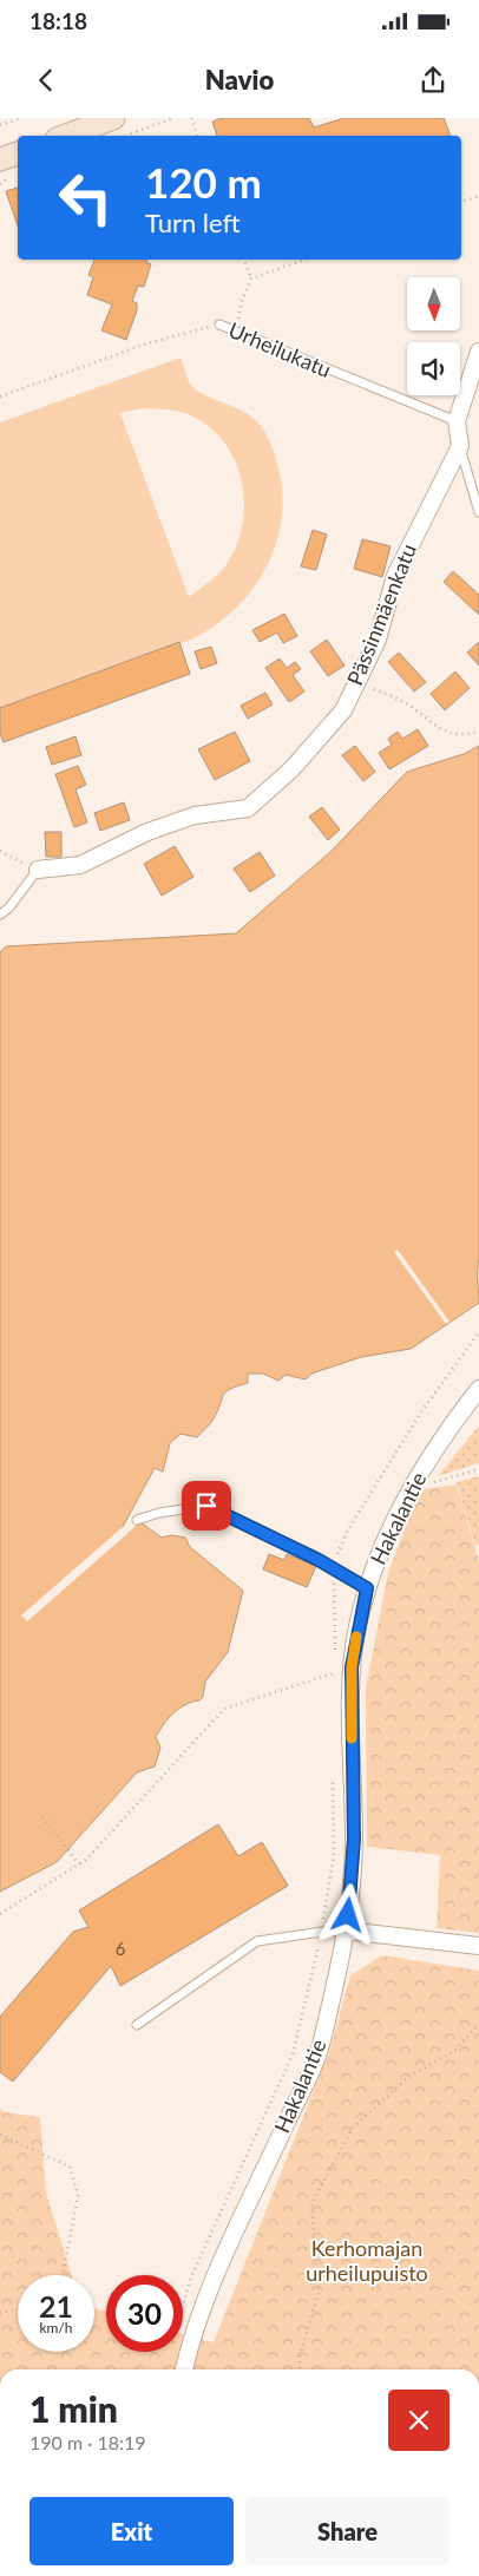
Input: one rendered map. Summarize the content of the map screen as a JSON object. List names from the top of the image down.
{
  "streets": {
    "street": ["Pässinmäenkatu", "Hakalantie"],
    "lane": ["Urheilukatu"]
  },
  "parks": ["Kerhomajan urheilupuisto"],
  "house_numbers": ["6"],
  "north": "bottom",
  "page": {
    "status": "18:18",
    "header": "Navio",
    "turn": ["120 m", "Turn left"],
    "speed": "21 km/h",
    "limit": "30",
    "heading": ["1 min", "190 m · 18:19"],
    "buttons": ["Exit", "Share"]
  }
}
